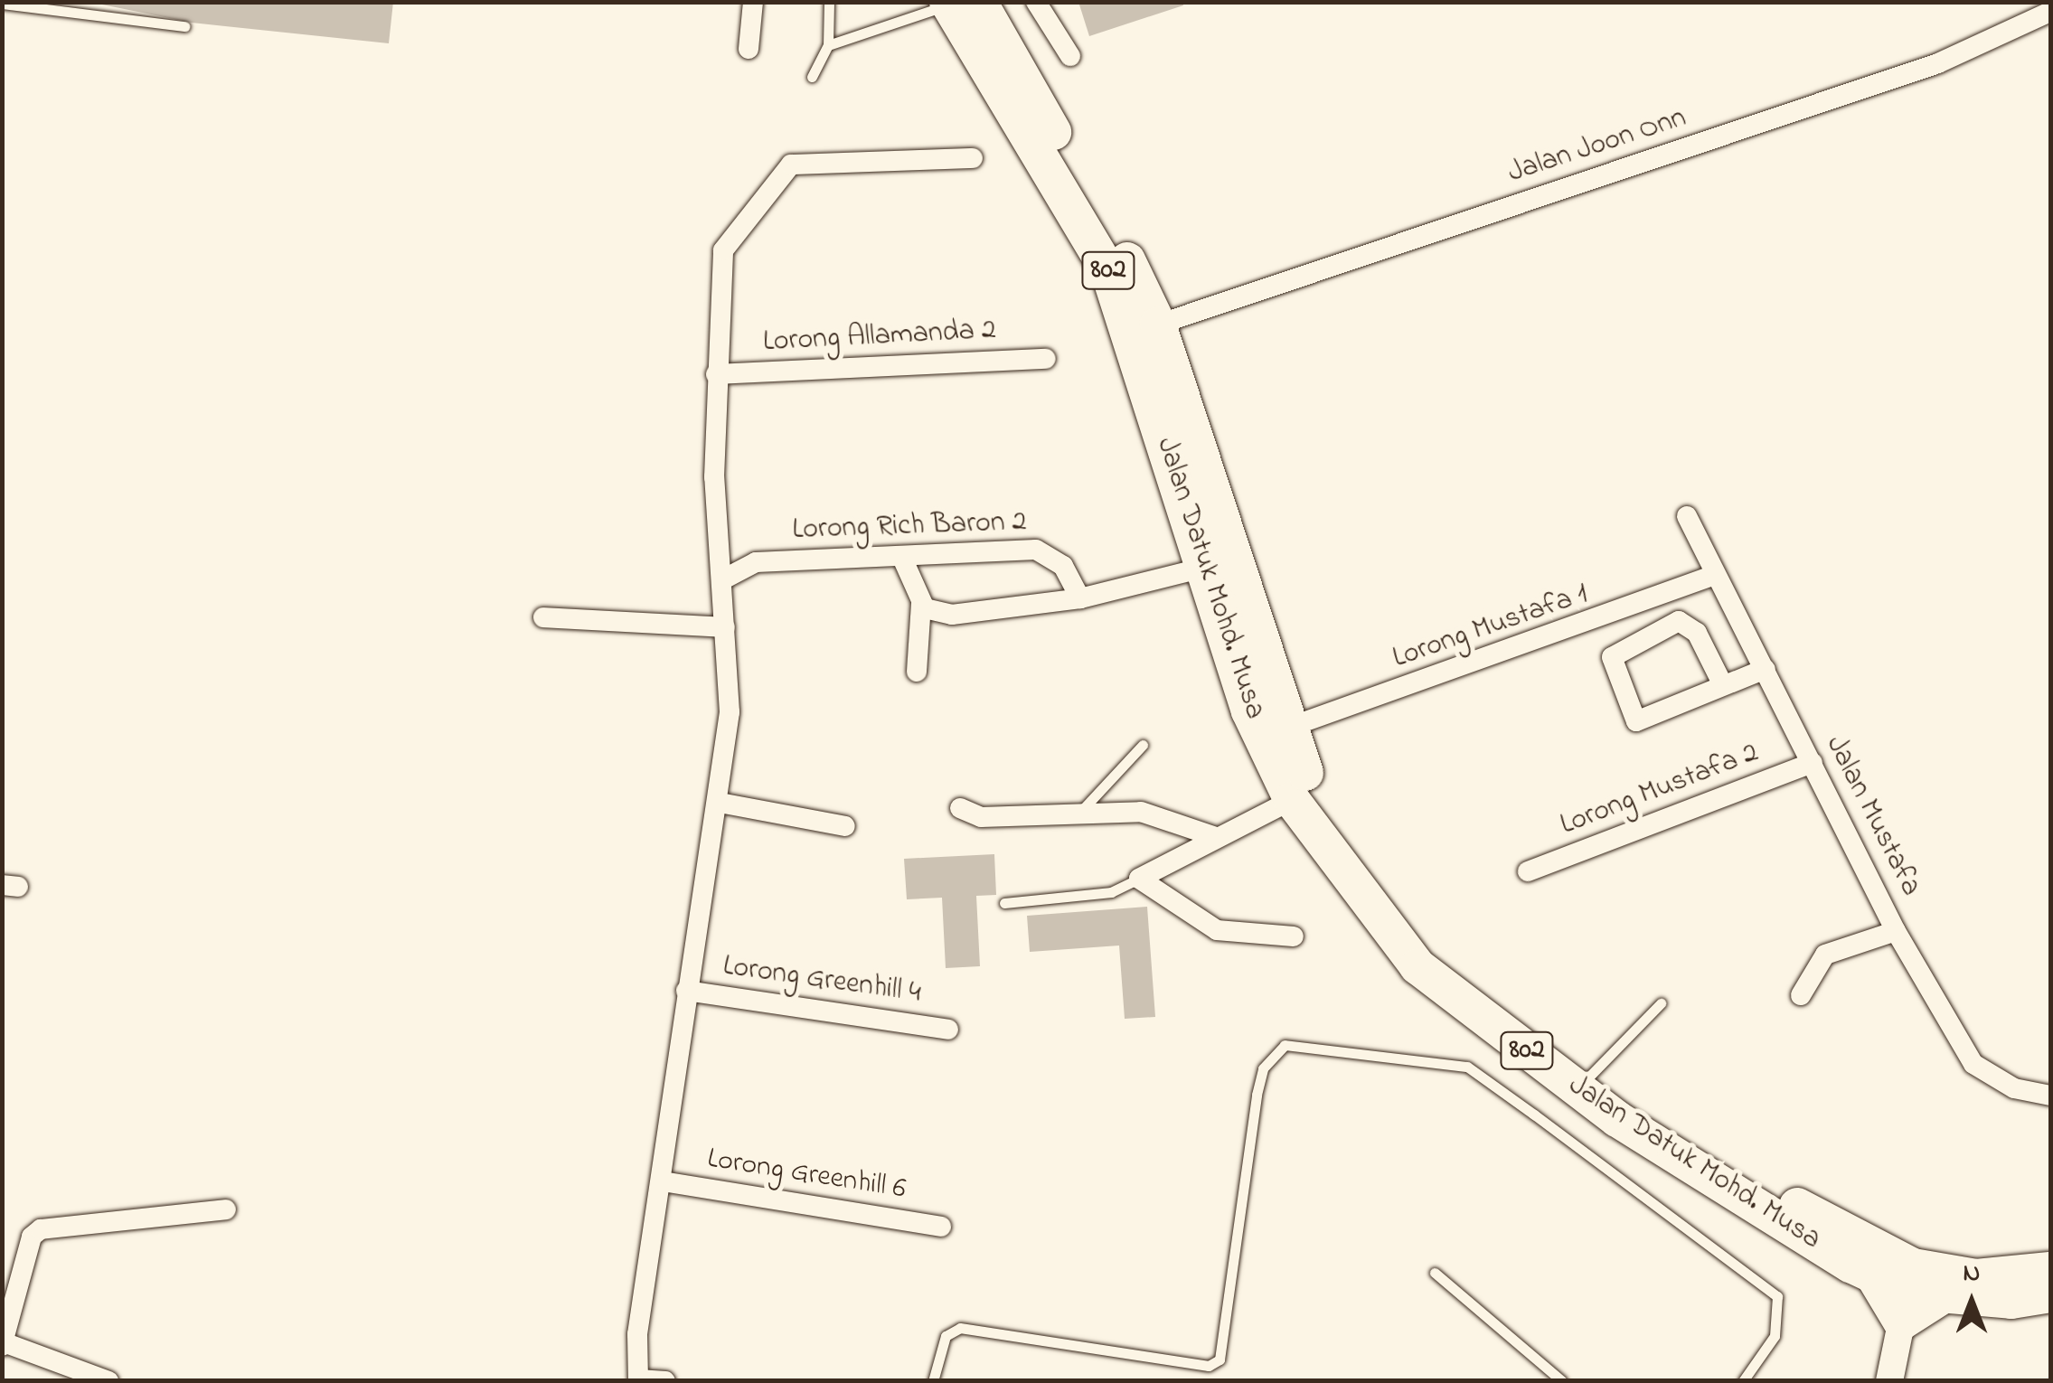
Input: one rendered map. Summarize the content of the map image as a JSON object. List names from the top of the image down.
{
  "streets": {
    "highway": ["802", "Jalan Datuk Mohd. Musa"],
    "street": [
      "Jalan Joon Onn",
      "Lorong Allamanda 2",
      "Lorong Rich Baron 2",
      "Lorong Mustafa 1",
      "Lorong Mustafa 2",
      "Jalan Mustafa",
      "Lorong Greenhill 4",
      "Lorong Greenhill 6"
    ]
  },
  "crossings": [
    ["Jalan Joon Onn", "Jalan Datuk Mohd. Musa"],
    ["Jalan Datuk Mohd. Musa", "Lorong Mustafa 1"],
    ["Lorong Mustafa 1", "Jalan Mustafa"],
    ["Lorong Mustafa 2", "Jalan Mustafa"]
  ],
  "north": "top"
}
